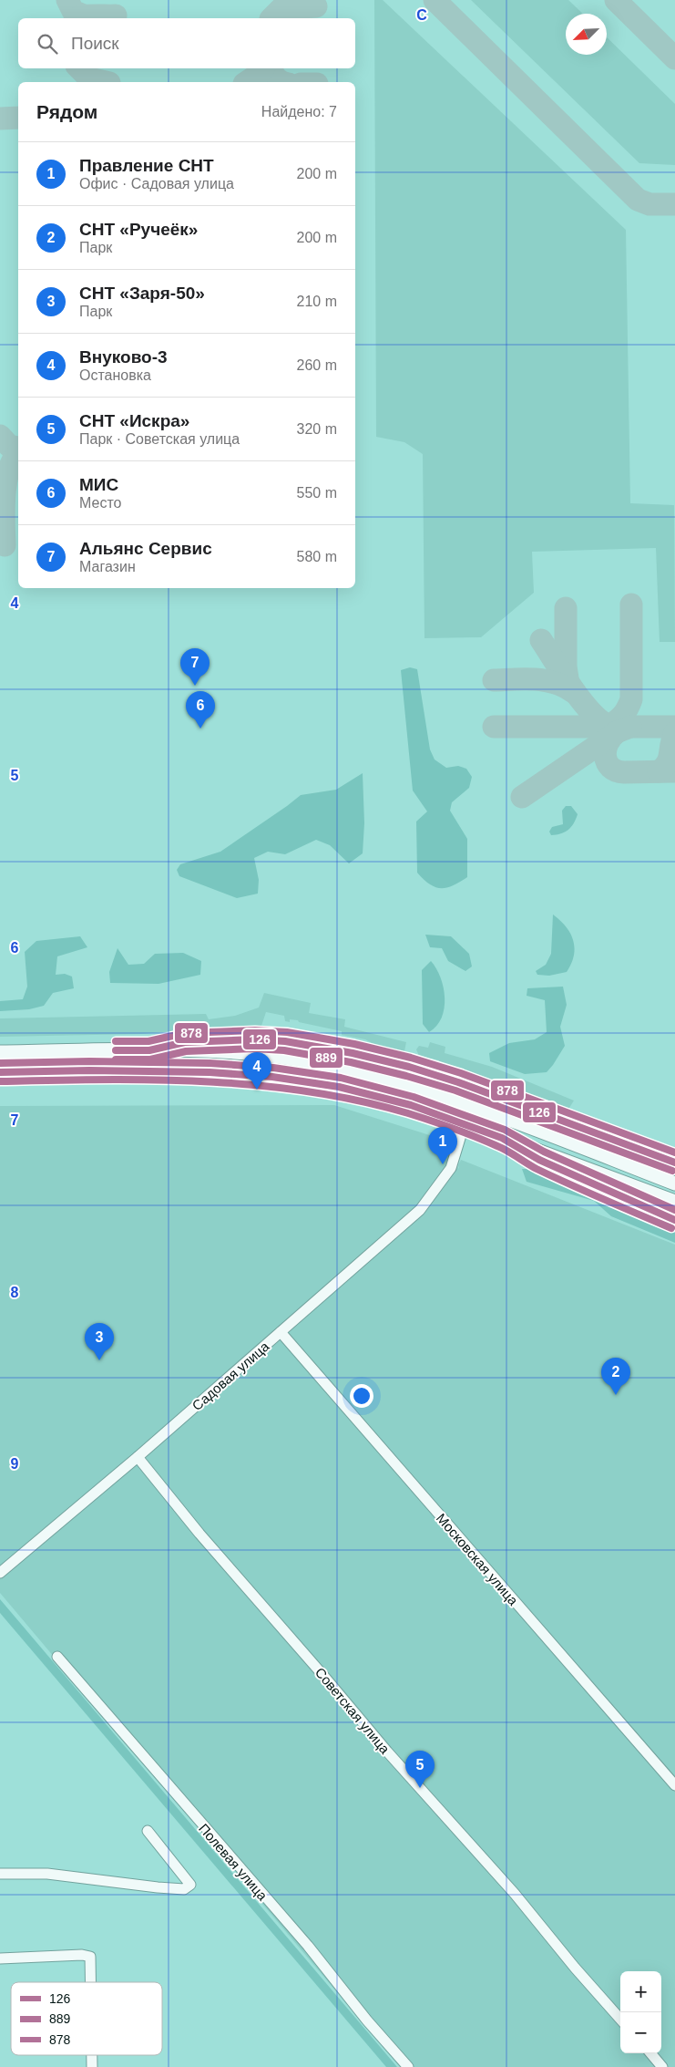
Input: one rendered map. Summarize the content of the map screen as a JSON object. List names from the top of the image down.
{
  "streets": {
    "street": [
      "Садовая улица",
      "Московская улица",
      "Советская улица",
      "Полевая улица"
    ]
  },
  "crossings": [
    ["Садовая улица", "Московская улица"],
    ["Садовая улица", "Советская улица"]
  ],
  "lines": ["transit line 878", "transit line 126", "transit line 889"],
  "legend": ["126", "889", "878"],
  "north": "bottom left",
  "page": {
    "search": "Поиск",
    "heading": ["Рядом", "Найдено: 7"],
    "list": [
      {
        "mark": "1",
        "name": "Правление СНТ",
        "note": "Офис · Садовая улица",
        "value": "200 m"
      },
      {
        "mark": "2",
        "name": "СНТ «Ручеёк»",
        "note": "Парк",
        "value": "200 m"
      },
      {
        "mark": "3",
        "name": "СНТ «Заря-50»",
        "note": "Парк",
        "value": "210 m"
      },
      {
        "mark": "4",
        "name": "Внуково-3",
        "note": "Остановка",
        "value": "260 m"
      },
      {
        "mark": "5",
        "name": "СНТ «Искра»",
        "note": "Парк · Советская улица",
        "value": "320 m"
      },
      {
        "mark": "6",
        "name": "МИС",
        "note": "Место",
        "value": "550 m"
      },
      {
        "mark": "7",
        "name": "Альянс Сервис",
        "note": "Магазин",
        "value": "580 m"
      }
    ],
    "pins": [
      "7",
      "6",
      "4",
      "1",
      "3",
      "2",
      "5"
    ],
    "map_buttons": ["+", "−"]
  },
  "grid": {
    "columns": ["C"],
    "rows": [
      "4",
      "5",
      "6",
      "7",
      "8",
      "9"
    ]
  }
}
